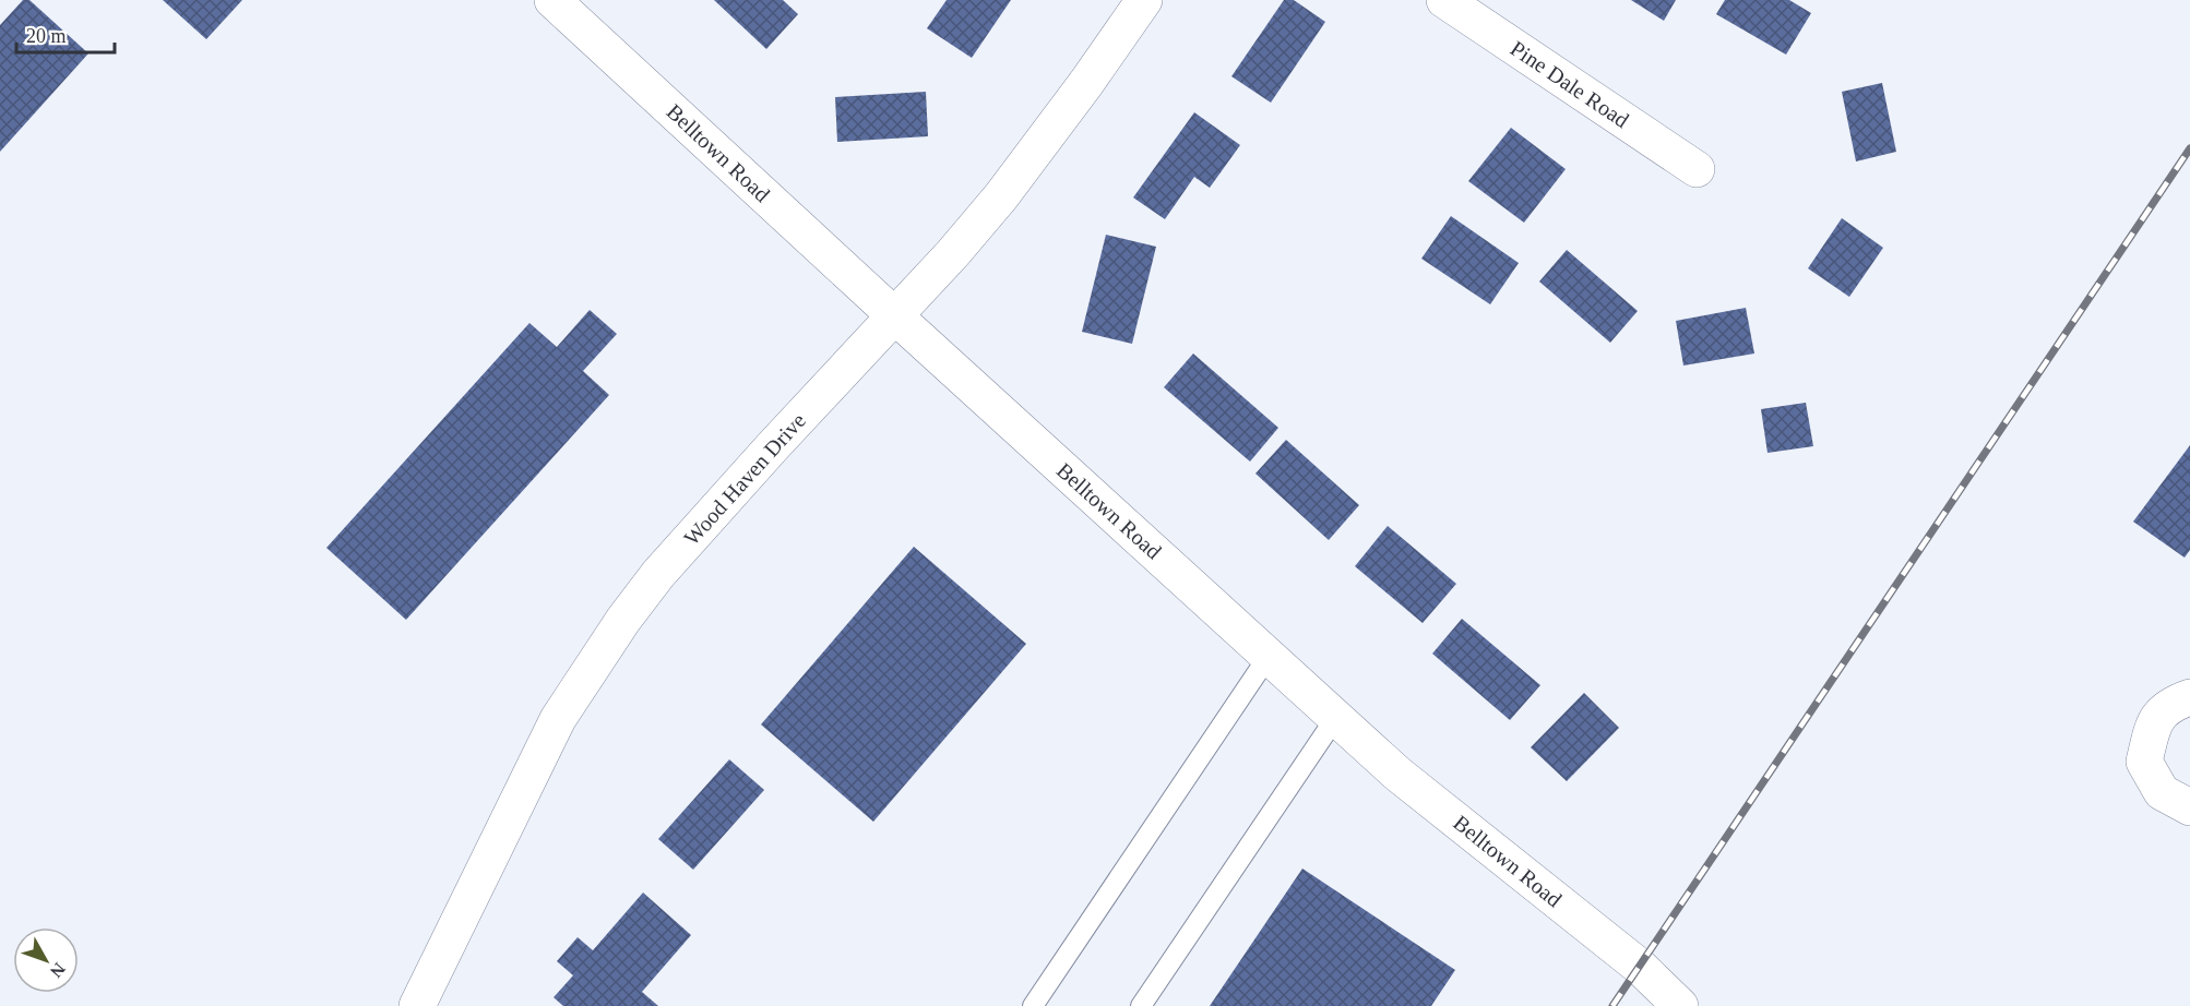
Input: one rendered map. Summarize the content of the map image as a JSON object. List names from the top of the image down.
{
  "streets": {
    "street": ["Pine Dale Road", "Belltown Road", "Wood Haven Drive"]
  },
  "crossings": [
    ["Belltown Road", "Wood Haven Drive"]
  ],
  "scale_bar": "20 m",
  "north": "bottom right"
}
